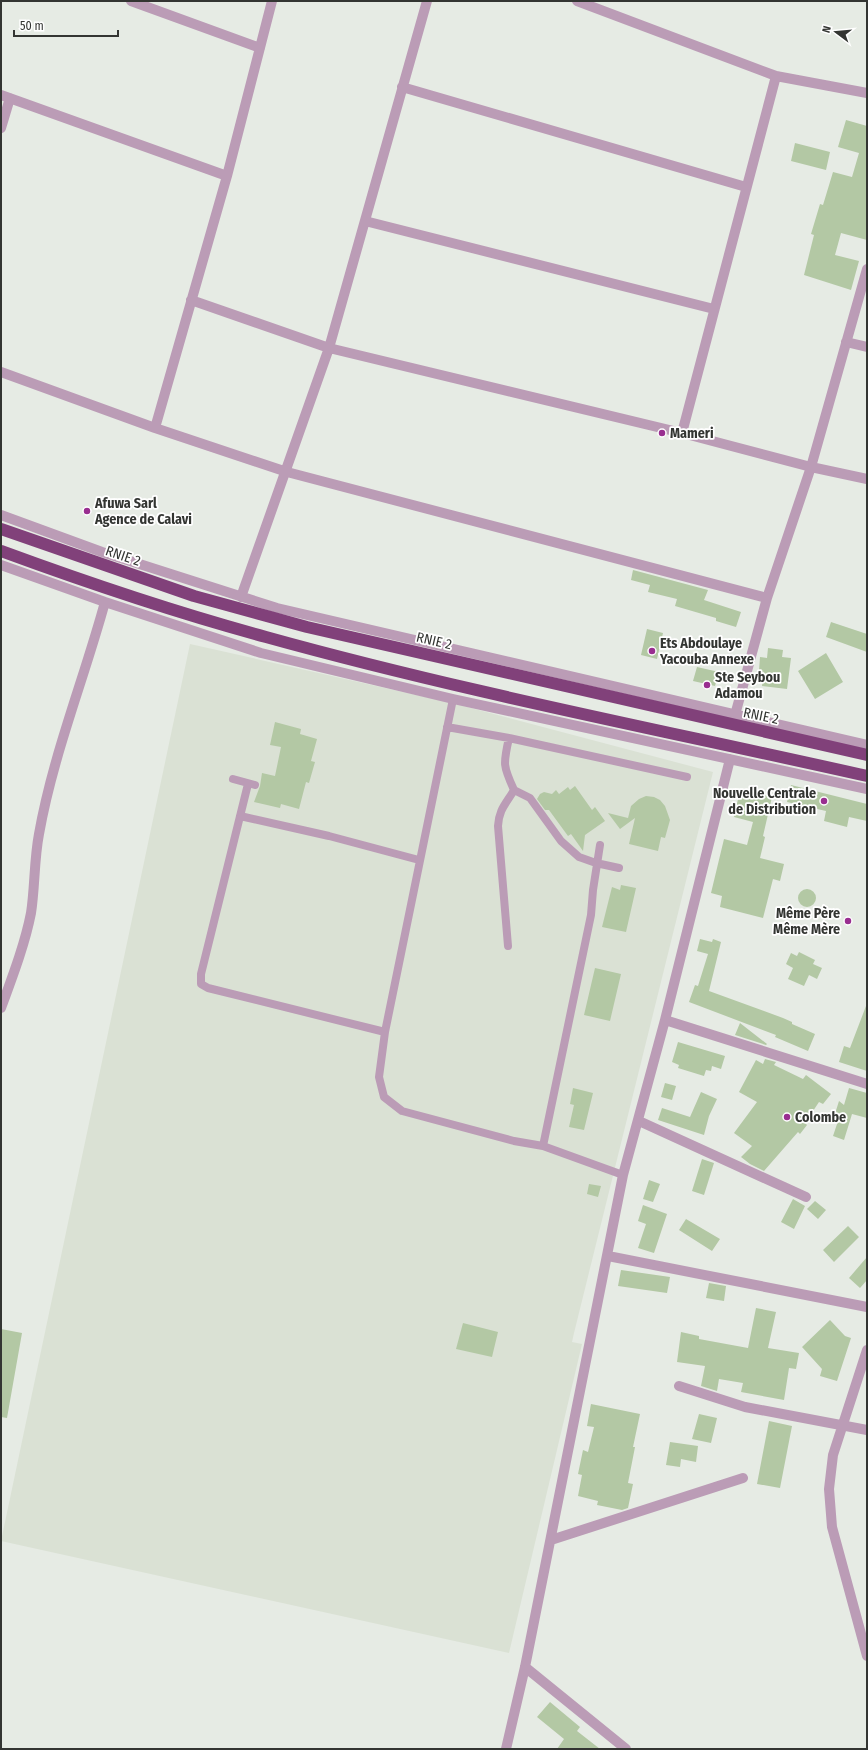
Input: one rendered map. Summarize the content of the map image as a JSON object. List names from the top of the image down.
{
  "streets": {
    "highway": ["RNIE 2"]
  },
  "places": [
    "Mameri",
    "Afuwa Sarl Agence de Calavi",
    "Ets Abdoulaye Yacouba Annexe",
    "Ste Seybou Adamou",
    "Nouvelle Centrale de Distribution",
    "Même Père Même Mère",
    "Colombe"
  ],
  "scale_bar": "50 m",
  "north": "left"
}
